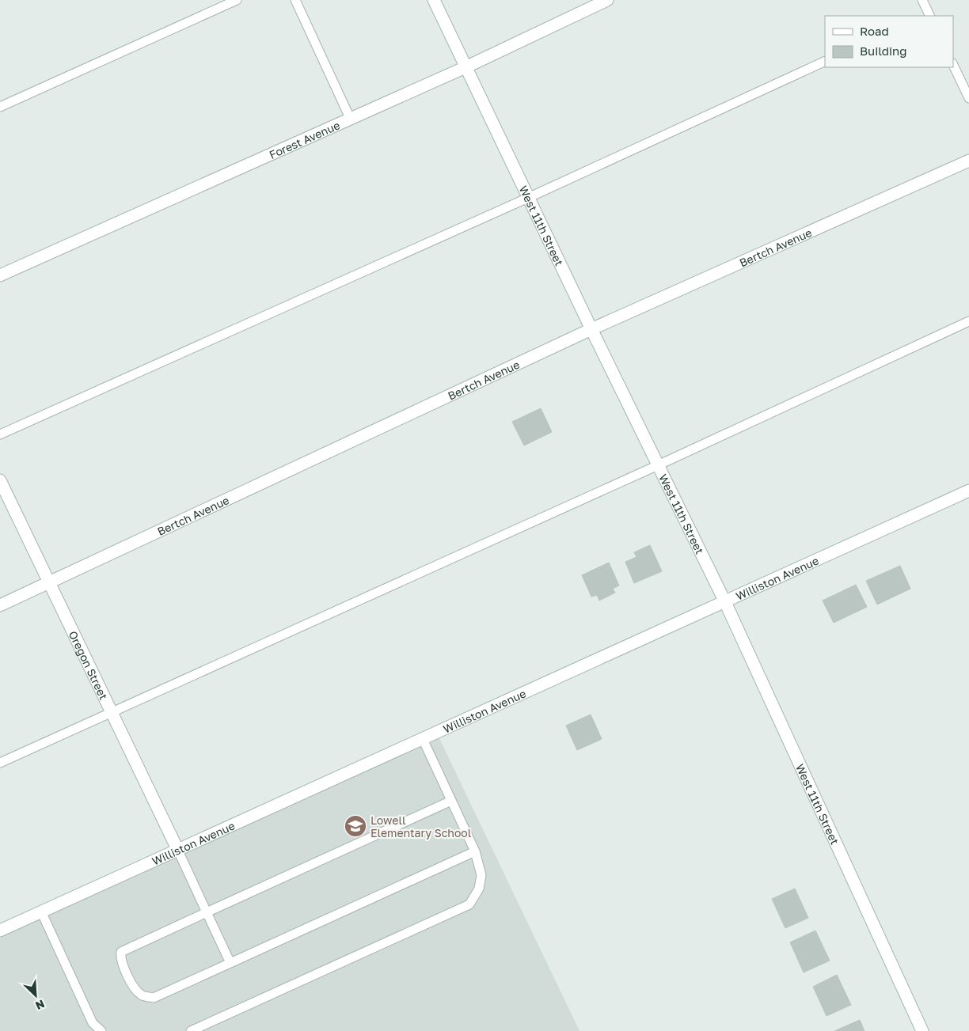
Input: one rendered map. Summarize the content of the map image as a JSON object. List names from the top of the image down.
{
  "streets": {
    "main road": [
      "Forest Avenue",
      "West 11th Street",
      "Bertch Avenue",
      "Williston Avenue",
      "Oregon Street"
    ]
  },
  "crossings": [
    ["Forest Avenue", "West 11th Street"],
    ["West 11th Street", "Bertch Avenue"],
    ["West 11th Street", "Williston Avenue"],
    ["Bertch Avenue", "Oregon Street"],
    ["Williston Avenue", "Oregon Street"]
  ],
  "places": {
    "school or university": ["Lowell Elementary School"]
  },
  "legend": ["Road", "Building"],
  "north": "bottom right"
}
